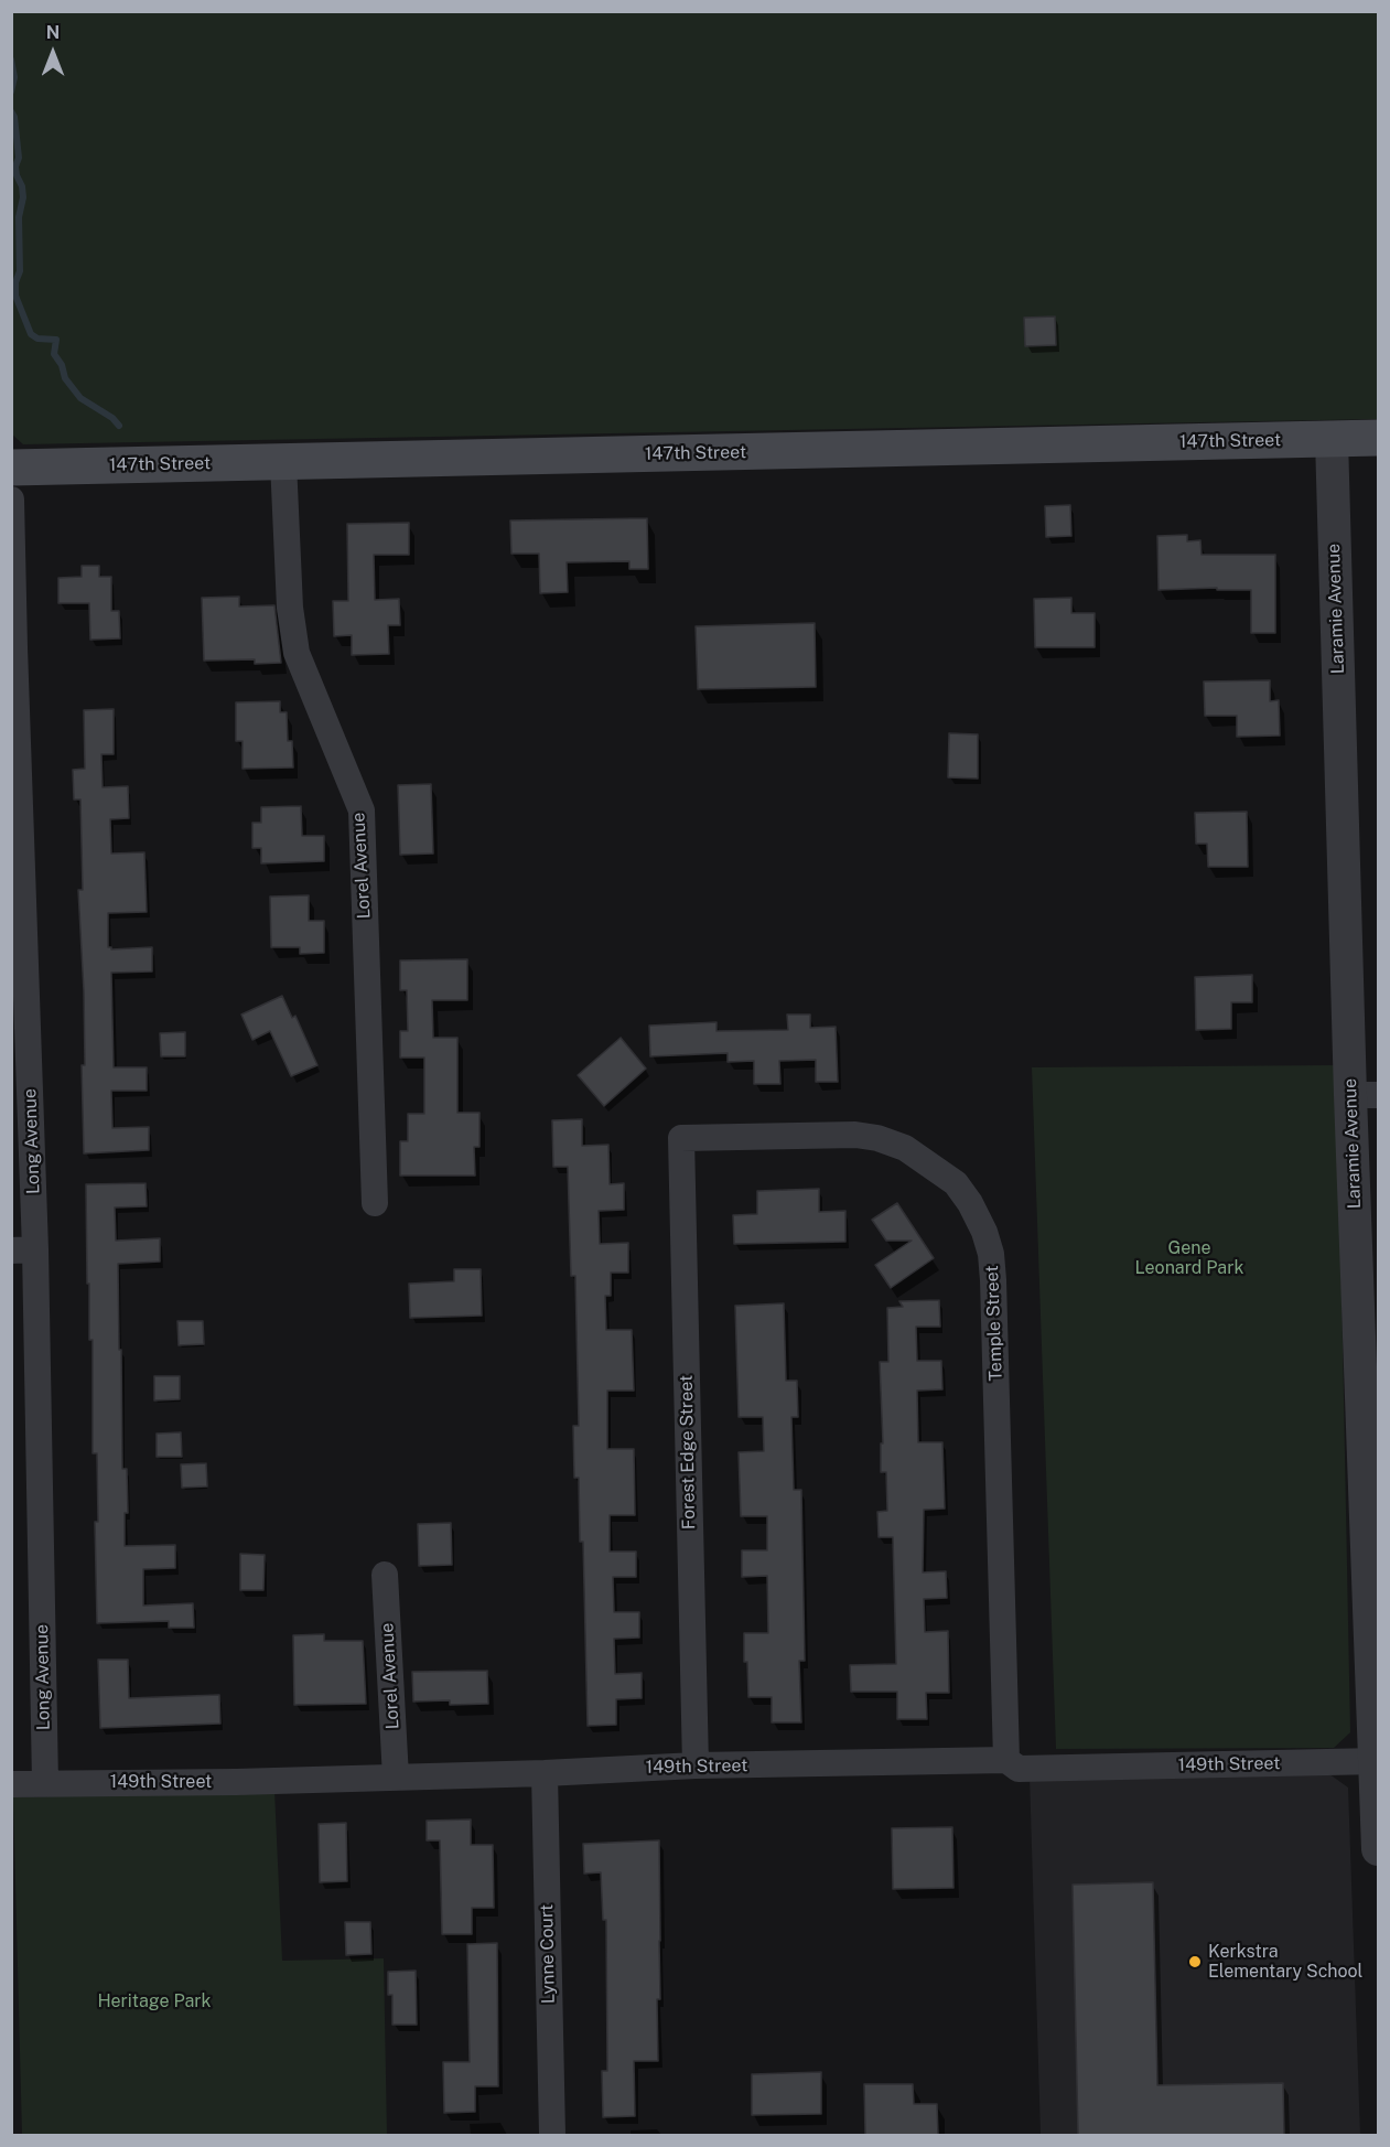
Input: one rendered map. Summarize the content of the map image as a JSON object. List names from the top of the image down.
{
  "streets": {
    "main road": ["147th Street"],
    "street": [
      "Laramie Avenue",
      "Lorel Avenue",
      "Long Avenue",
      "Temple Street",
      "Forest Edge Street",
      "149th Street",
      "Lynne Court"
    ]
  },
  "crossings": [
    ["147th Street", "Laramie Avenue"],
    ["147th Street", "Lorel Avenue"],
    ["Laramie Avenue", "149th Street"],
    ["Lorel Avenue", "149th Street"],
    ["Long Avenue", "149th Street"],
    ["Temple Street", "Forest Edge Street"],
    ["Temple Street", "149th Street"],
    ["Forest Edge Street", "149th Street"],
    ["149th Street", "Lynne Court"]
  ],
  "parks": ["Gene Leonard Park", "Heritage Park"],
  "places": ["Kerkstra Elementary School"],
  "north": "top"
}
